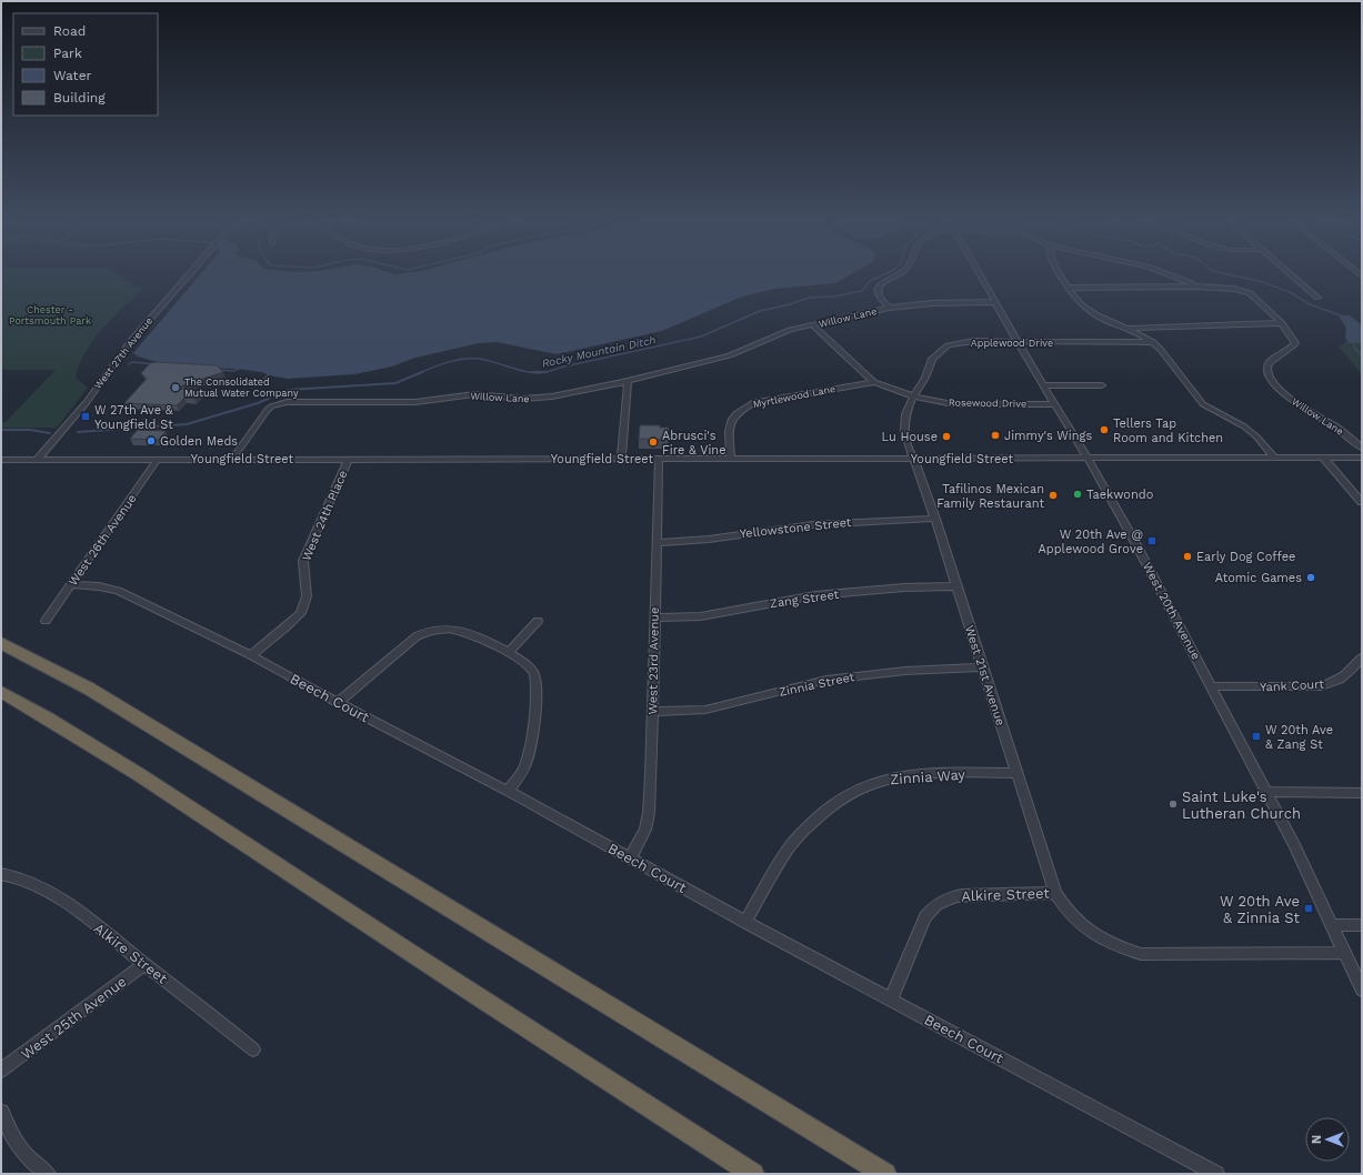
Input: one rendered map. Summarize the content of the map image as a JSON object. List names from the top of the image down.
{
  "streets": {
    "street": [
      "Willow Lane",
      "Applewood Drive",
      "West 27th Avenue",
      "Myrtlewood Lane",
      "Rosewood Drive",
      "Youngfield Street",
      "West 24th Place",
      "Yellowstone Street",
      "West 26th Avenue",
      "Zang Street",
      "West 20th Avenue",
      "West 23rd Avenue",
      "West 21st Avenue",
      "Zinnia Street",
      "Yank Court",
      "Beech Court",
      "Zinnia Way",
      "Alkire Street",
      "West 25th Avenue"
    ]
  },
  "crossings": [
    ["Willow Lane", "Rosewood Drive"],
    ["Willow Lane", "Youngfield Street"],
    ["Applewood Drive", "Rosewood Drive"],
    ["Applewood Drive", "Youngfield Street"],
    ["Applewood Drive", "West 20th Avenue"],
    ["Applewood Drive", "West 21st Avenue"],
    ["West 27th Avenue", "Youngfield Street"],
    ["Myrtlewood Lane", "Rosewood Drive"],
    ["Myrtlewood Lane", "Youngfield Street"],
    ["Rosewood Drive", "West 20th Avenue"],
    ["Youngfield Street", "West 24th Place"],
    ["Youngfield Street", "West 26th Avenue"],
    ["Youngfield Street", "West 20th Avenue"],
    ["Youngfield Street", "West 23rd Avenue"],
    ["Youngfield Street", "West 21st Avenue"],
    ["West 24th Place", "Beech Court"],
    ["Yellowstone Street", "West 23rd Avenue"],
    ["Yellowstone Street", "West 21st Avenue"],
    ["West 26th Avenue", "Beech Court"],
    ["Zang Street", "West 23rd Avenue"],
    ["Zang Street", "West 21st Avenue"],
    ["West 20th Avenue", "Yank Court"],
    ["West 20th Avenue", "Alkire Street"],
    ["West 23rd Avenue", "Zinnia Street"],
    ["West 23rd Avenue", "Beech Court"],
    ["West 21st Avenue", "Zinnia Street"],
    ["West 21st Avenue", "Zinnia Way"],
    ["West 21st Avenue", "Alkire Street"],
    ["Beech Court", "Zinnia Way"],
    ["Beech Court", "Alkire Street"],
    ["Alkire Street", "West 25th Avenue"]
  ],
  "water": ["Rocky Mountain Ditch"],
  "parks": ["Chester - Portsmouth Park"],
  "places": {
    "other": [
      "The Consolidated Mutual Water Company",
      "Tellers Tap Room and Kitchen",
      "Jimmy's Wings",
      "Lu House",
      "Golden Meds",
      "Abrusci's Fire & Vine",
      "Taekwondo",
      "Tafilinos Mexican Family Restaurant",
      "Early Dog Coffee",
      "Atomic Games",
      "Saint Luke's Lutheran Church"
    ],
    "transit": [
      "W 27th Ave & Youngfield St",
      "W 20th Ave @ Applewood Grove",
      "W 20th Ave & Zang St",
      "W 20th Ave & Zinnia St"
    ]
  },
  "legend": [
    "Road",
    "Park",
    "Water",
    "Building"
  ],
  "north": "left"
}
